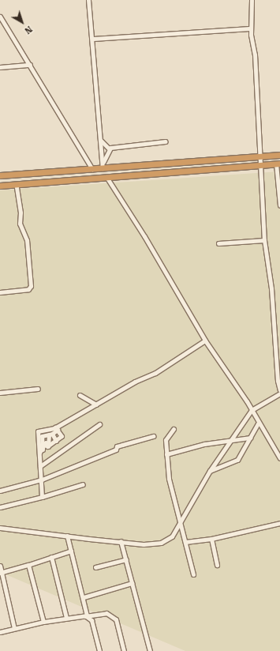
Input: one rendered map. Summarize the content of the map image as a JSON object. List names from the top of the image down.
{
  "north": "bottom right"
}
